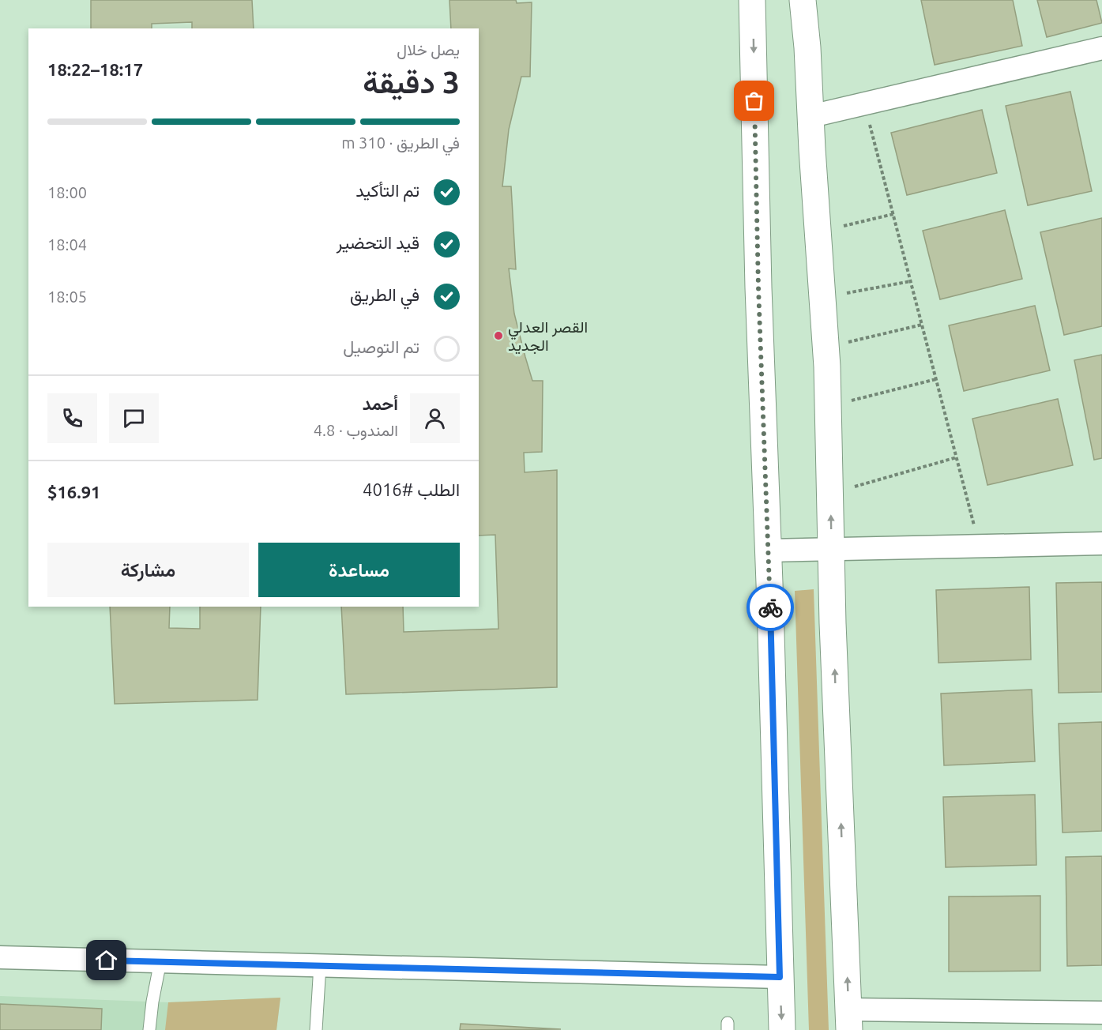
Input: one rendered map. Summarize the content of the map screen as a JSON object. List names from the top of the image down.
{
  "places": ["القصر العدلي الجديد"],
  "page": {
    "heading": ["3 دقيقة", "يصل خلال", "18:17–18:22"],
    "panel": [
      "أحمد",
      "المندوب · 4.8",
      "الطلب #4016",
      "$16.91"
    ],
    "bar": "في الطريق · 310 m",
    "list": [
      ["تم التأكيد", "18:00"],
      ["قيد التحضير", "18:04"],
      ["في الطريق", "18:05"],
      "تم التوصيل"
    ],
    "buttons": ["مساعدة", "مشاركة"]
  }
}
